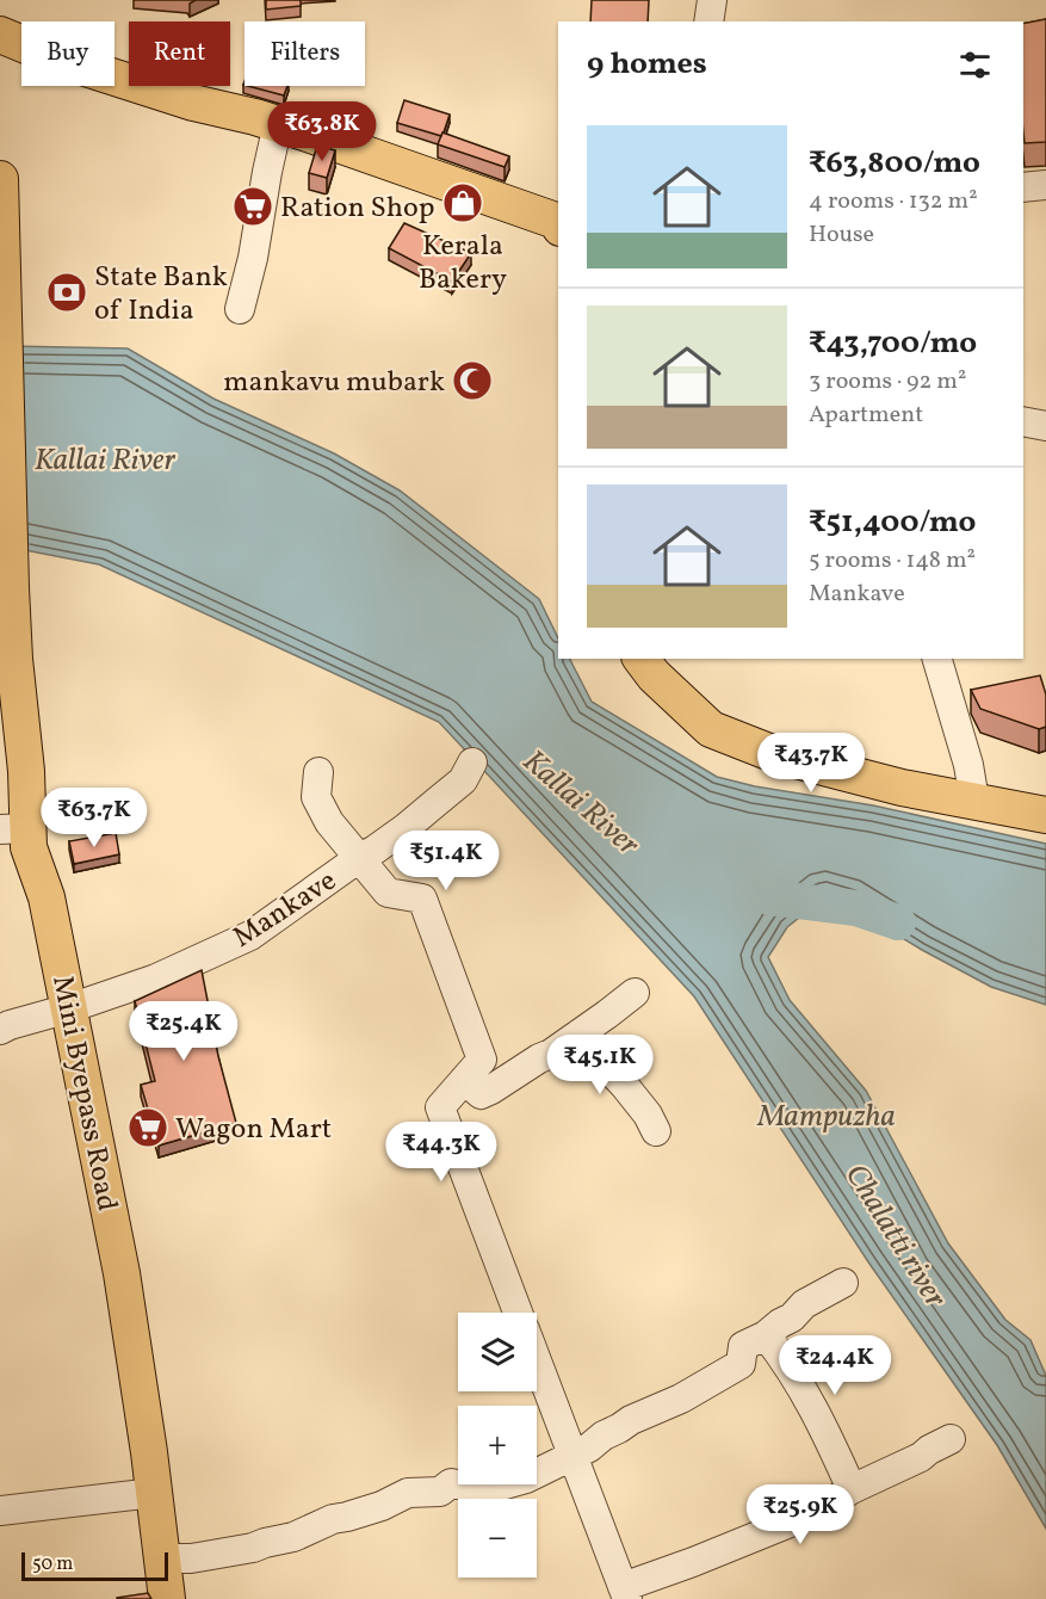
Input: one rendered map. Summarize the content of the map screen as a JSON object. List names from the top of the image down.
{
  "streets": {
    "main road": ["Mini Byepass Road"],
    "street": ["Mankave"]
  },
  "crossings": [
    ["Mankave", "Mini Byepass Road"]
  ],
  "water": ["Kallai River", "Mampuzha", "Chalatti river"],
  "places": {
    "shop": ["Kerala Bakery"],
    "supermarket": ["Ration Shop", "Wagon Mart"],
    "bank": ["State Bank of India"],
    "mosque": ["mankavu mubark"]
  },
  "scale_bar": "50 m",
  "page": {
    "chip": ["Buy", "Rent", "Filters"],
    "heading": "9 homes",
    "price": [
      "₹63.8K",
      "₹43.7K",
      "₹63.7K",
      "₹51.4K",
      "₹25.4K",
      "₹45.1K",
      "₹44.3K",
      "₹24.4K",
      "₹25.9K"
    ],
    "list": [
      {
        "name": "₹63,800/mo",
        "note": "4 rooms · 132 m² · House"
      },
      {
        "name": "₹43,700/mo",
        "note": "3 rooms · 92 m² · Apartment"
      },
      {
        "name": "₹51,400/mo",
        "note": "5 rooms · 148 m² · Mankave"
      }
    ],
    "map_buttons": ["+", "−"],
    "scale": "50 m"
  }
}
